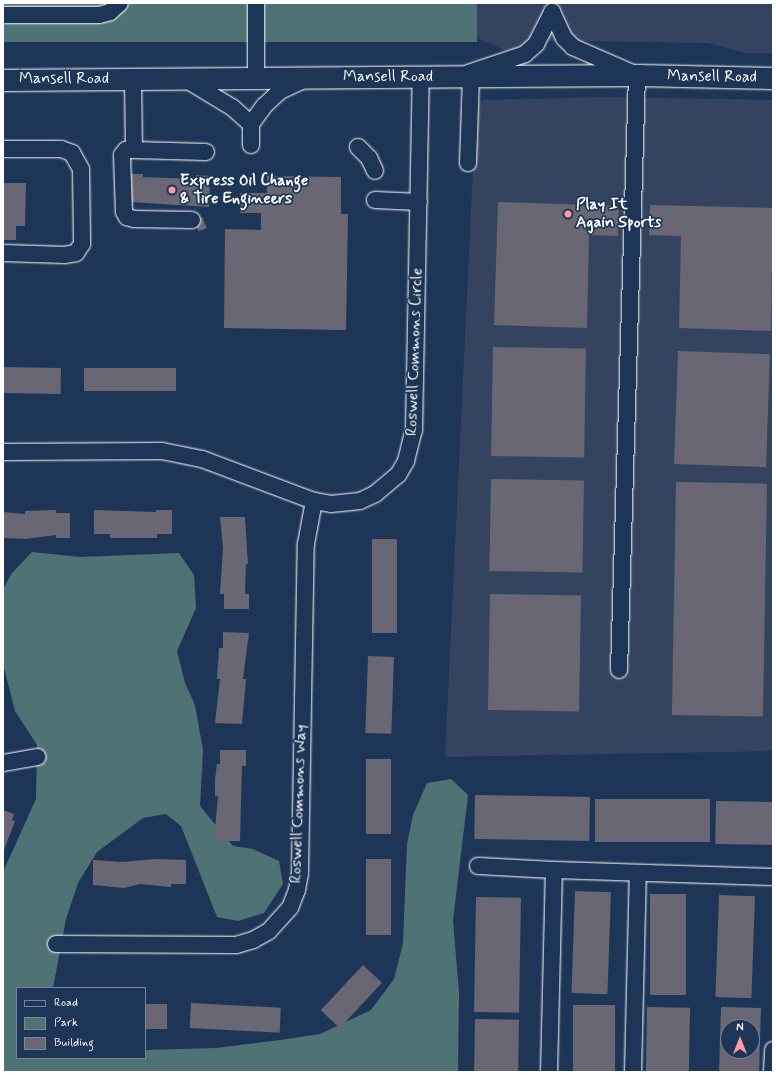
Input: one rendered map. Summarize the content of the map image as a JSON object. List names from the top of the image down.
{
  "streets": {
    "main road": ["Mansell Road"],
    "street": ["Roswell Commons Circle", "Roswell Commons Way"]
  },
  "crossings": [
    ["Mansell Road", "Roswell Commons Circle"],
    ["Roswell Commons Circle", "Roswell Commons Way"]
  ],
  "places": ["Express Oil Change & Tire Engineers", "Play It Again Sports"],
  "legend": ["Road", "Park", "Building"],
  "north": "top"
}
